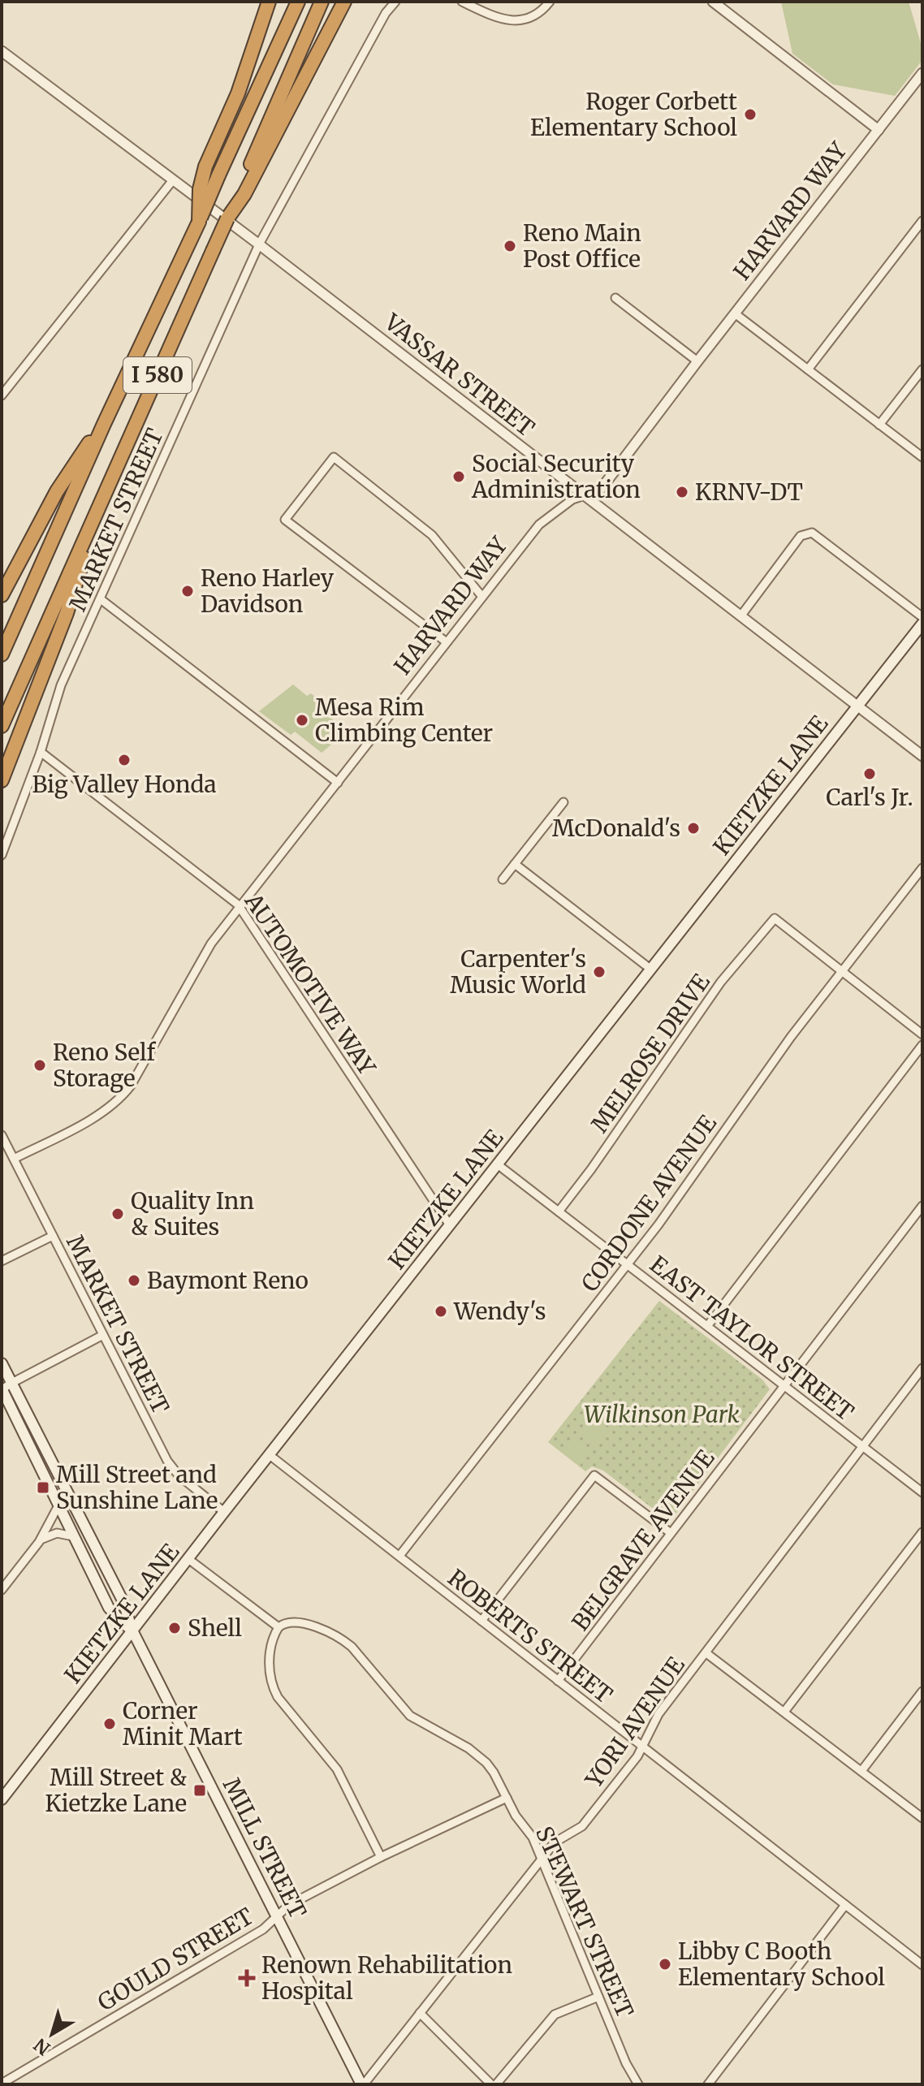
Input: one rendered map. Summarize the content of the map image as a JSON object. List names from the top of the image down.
{
  "streets": {
    "highway": ["I 580"],
    "main road": ["KIETZKE LANE", "MILL STREET"],
    "street": [
      "HARVARD WAY",
      "VASSAR STREET",
      "MARKET STREET",
      "AUTOMOTIVE WAY",
      "MELROSE DRIVE",
      "CORDONE AVENUE",
      "EAST TAYLOR STREET",
      "BELGRAVE AVENUE",
      "ROBERTS STREET",
      "YORI AVENUE",
      "STEWART STREET",
      "GOULD STREET"
    ]
  },
  "crossings": [
    ["HARVARD WAY", "VASSAR STREET"],
    ["HARVARD WAY", "MARKET STREET"],
    ["HARVARD WAY", "AUTOMOTIVE WAY"],
    ["VASSAR STREET", "MARKET STREET"],
    ["VASSAR STREET", "KIETZKE LANE"],
    ["MARKET STREET", "KIETZKE LANE"],
    ["MARKET STREET", "AUTOMOTIVE WAY"],
    ["KIETZKE LANE", "AUTOMOTIVE WAY"],
    ["KIETZKE LANE", "EAST TAYLOR STREET"],
    ["KIETZKE LANE", "ROBERTS STREET"],
    ["KIETZKE LANE", "MILL STREET"],
    ["MELROSE DRIVE", "CORDONE AVENUE"],
    ["MELROSE DRIVE", "EAST TAYLOR STREET"],
    ["CORDONE AVENUE", "EAST TAYLOR STREET"],
    ["CORDONE AVENUE", "ROBERTS STREET"],
    ["EAST TAYLOR STREET", "BELGRAVE AVENUE"],
    ["EAST TAYLOR STREET", "YORI AVENUE"],
    ["BELGRAVE AVENUE", "ROBERTS STREET"],
    ["ROBERTS STREET", "YORI AVENUE"],
    ["YORI AVENUE", "MILL STREET"],
    ["YORI AVENUE", "STEWART STREET"],
    ["MILL STREET", "GOULD STREET"],
    ["STEWART STREET", "GOULD STREET"]
  ],
  "parks": ["Wilkinson Park"],
  "places": {
    "other": [
      "Roger Corbett Elementary School",
      "Reno Main Post Office",
      "Social Security Administration",
      "KRNV-DT",
      "Reno Harley Davidson",
      "Mesa Rim Climbing Center",
      "Big Valley Honda",
      "Carl's Jr.",
      "McDonald's",
      "Carpenter's Music World",
      "Reno Self Storage",
      "Quality Inn & Suites",
      "Baymont Reno",
      "Wendy's",
      "Shell",
      "Corner Minit Mart",
      "Libby C Booth Elementary School"
    ],
    "transit": ["Mill Street and Sunshine Lane", "Mill Street & Kietzke Lane"],
    "health": ["Renown Rehabilitation Hospital"]
  },
  "north": "bottom left"
}
